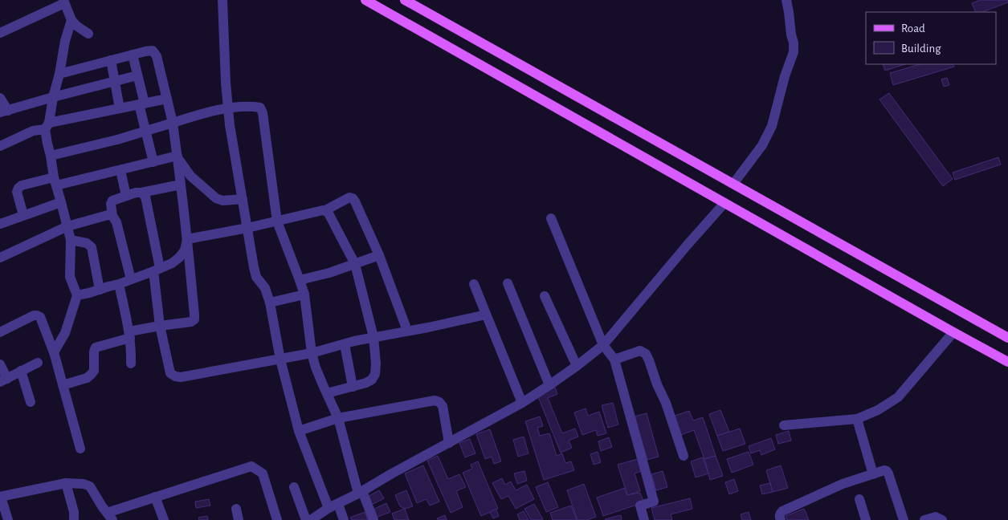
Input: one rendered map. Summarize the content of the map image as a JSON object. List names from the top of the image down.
{
  "legend": ["Road", "Building"]
}
